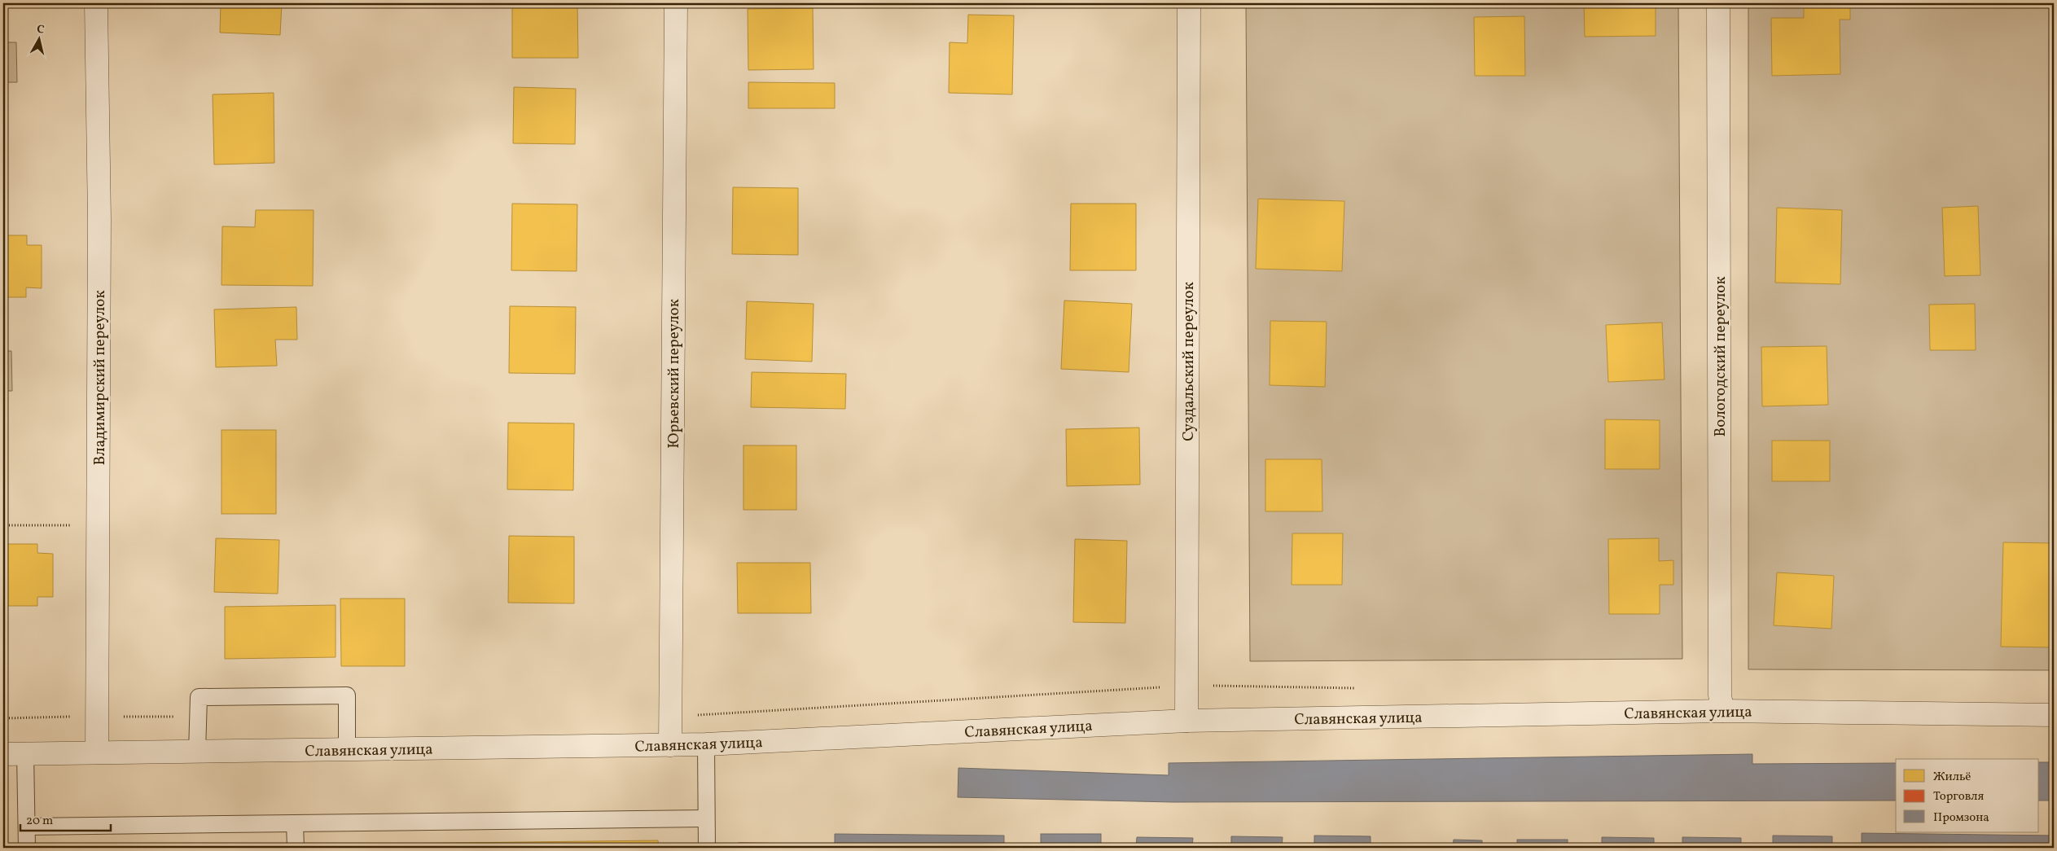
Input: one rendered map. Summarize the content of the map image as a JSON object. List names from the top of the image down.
{
  "streets": {
    "street": [
      "Вологодский переулок",
      "Суздальский переулок",
      "Юрьевский переулок",
      "Владимирский переулок",
      "Славянская улица"
    ]
  },
  "crossings": [
    ["Вологодский переулок", "Славянская улица"],
    ["Суздальский переулок", "Славянская улица"],
    ["Юрьевский переулок", "Славянская улица"],
    ["Владимирский переулок", "Славянская улица"]
  ],
  "legend": ["Жильё", "Торговля", "Промзона"],
  "scale_bar": "20 m",
  "north": "top"
}
